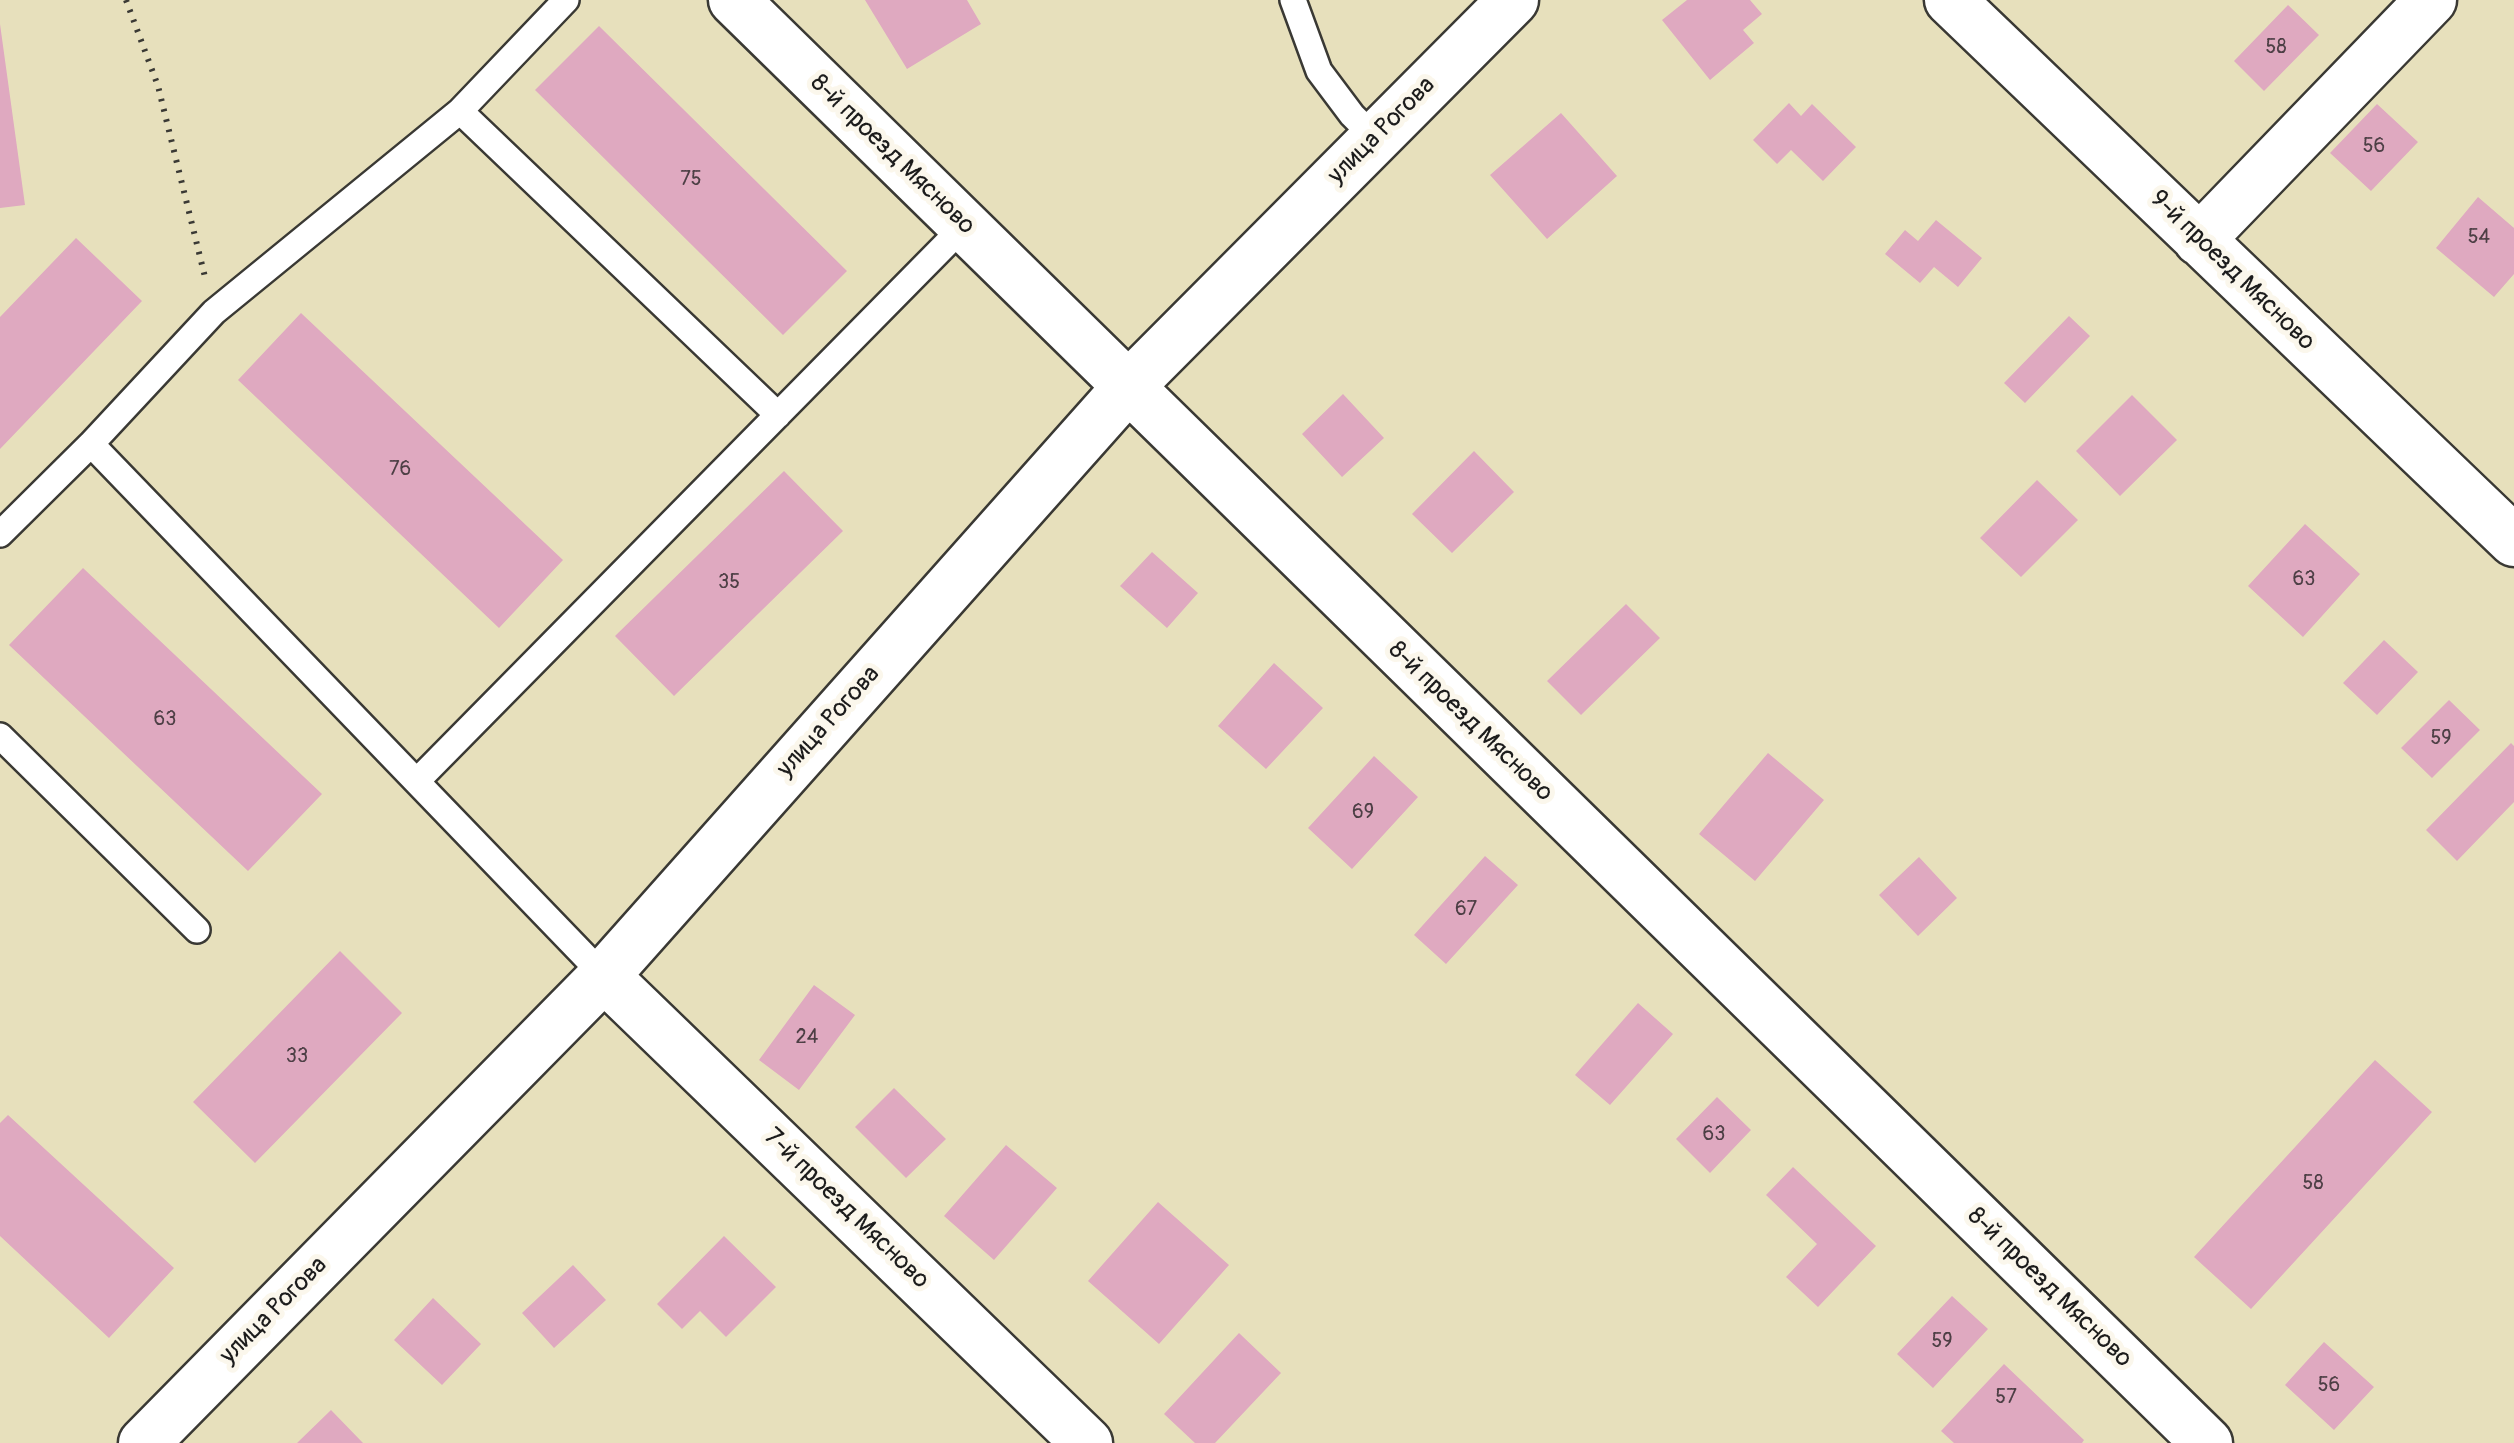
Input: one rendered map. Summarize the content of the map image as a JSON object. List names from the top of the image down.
{
  "streets": {
    "street": [
      "улица Рогова",
      "8-й проезд Мясново",
      "9-й проезд Мясново",
      "7-й проезд Мясново"
    ]
  },
  "crossings": [
    ["улица Рогова", "8-й проезд Мясново"],
    ["улица Рогова", "7-й проезд Мясново"]
  ],
  "house_numbers": [
    "58",
    "56",
    "75",
    "54",
    "76",
    "63",
    "35",
    "63",
    "59",
    "69",
    "67",
    "24",
    "33",
    "63",
    "58",
    "59",
    "56",
    "57"
  ]
}
